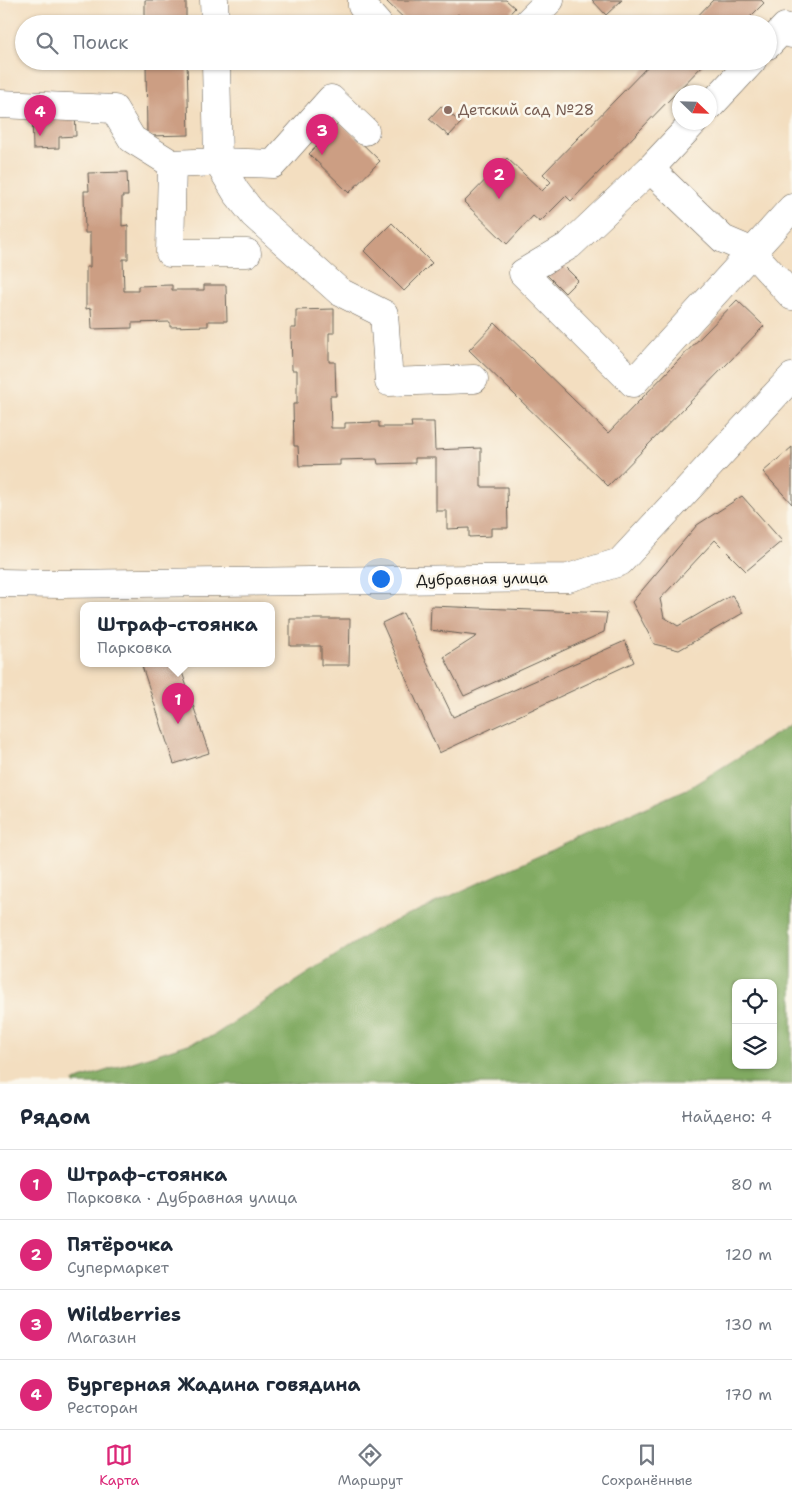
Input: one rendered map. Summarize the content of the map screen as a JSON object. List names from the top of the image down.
{
  "streets": {
    "street": ["Дубравная улица"]
  },
  "places": ["Детский сад №28"],
  "north": "bottom right",
  "page": {
    "search": "Поиск",
    "pins": [
      "4",
      "3",
      "2",
      "1"
    ],
    "popup": ["Штраф-стоянка", "Парковка"],
    "heading": ["Рядом", "Найдено: 4"],
    "list": [
      {
        "mark": "1",
        "name": "Штраф-стоянка",
        "note": "Парковка · Дубравная улица",
        "value": "80 m"
      },
      {
        "mark": "2",
        "name": "Пятёрочка",
        "note": "Супермаркет",
        "value": "120 m"
      },
      {
        "mark": "3",
        "name": "Wildberries",
        "note": "Магазин",
        "value": "130 m"
      },
      {
        "mark": "4",
        "name": "Бургерная Жадина говядина",
        "note": "Ресторан",
        "value": "170 m"
      }
    ],
    "nav": ["Карта", "Маршрут", "Сохранённые"]
  }
}
